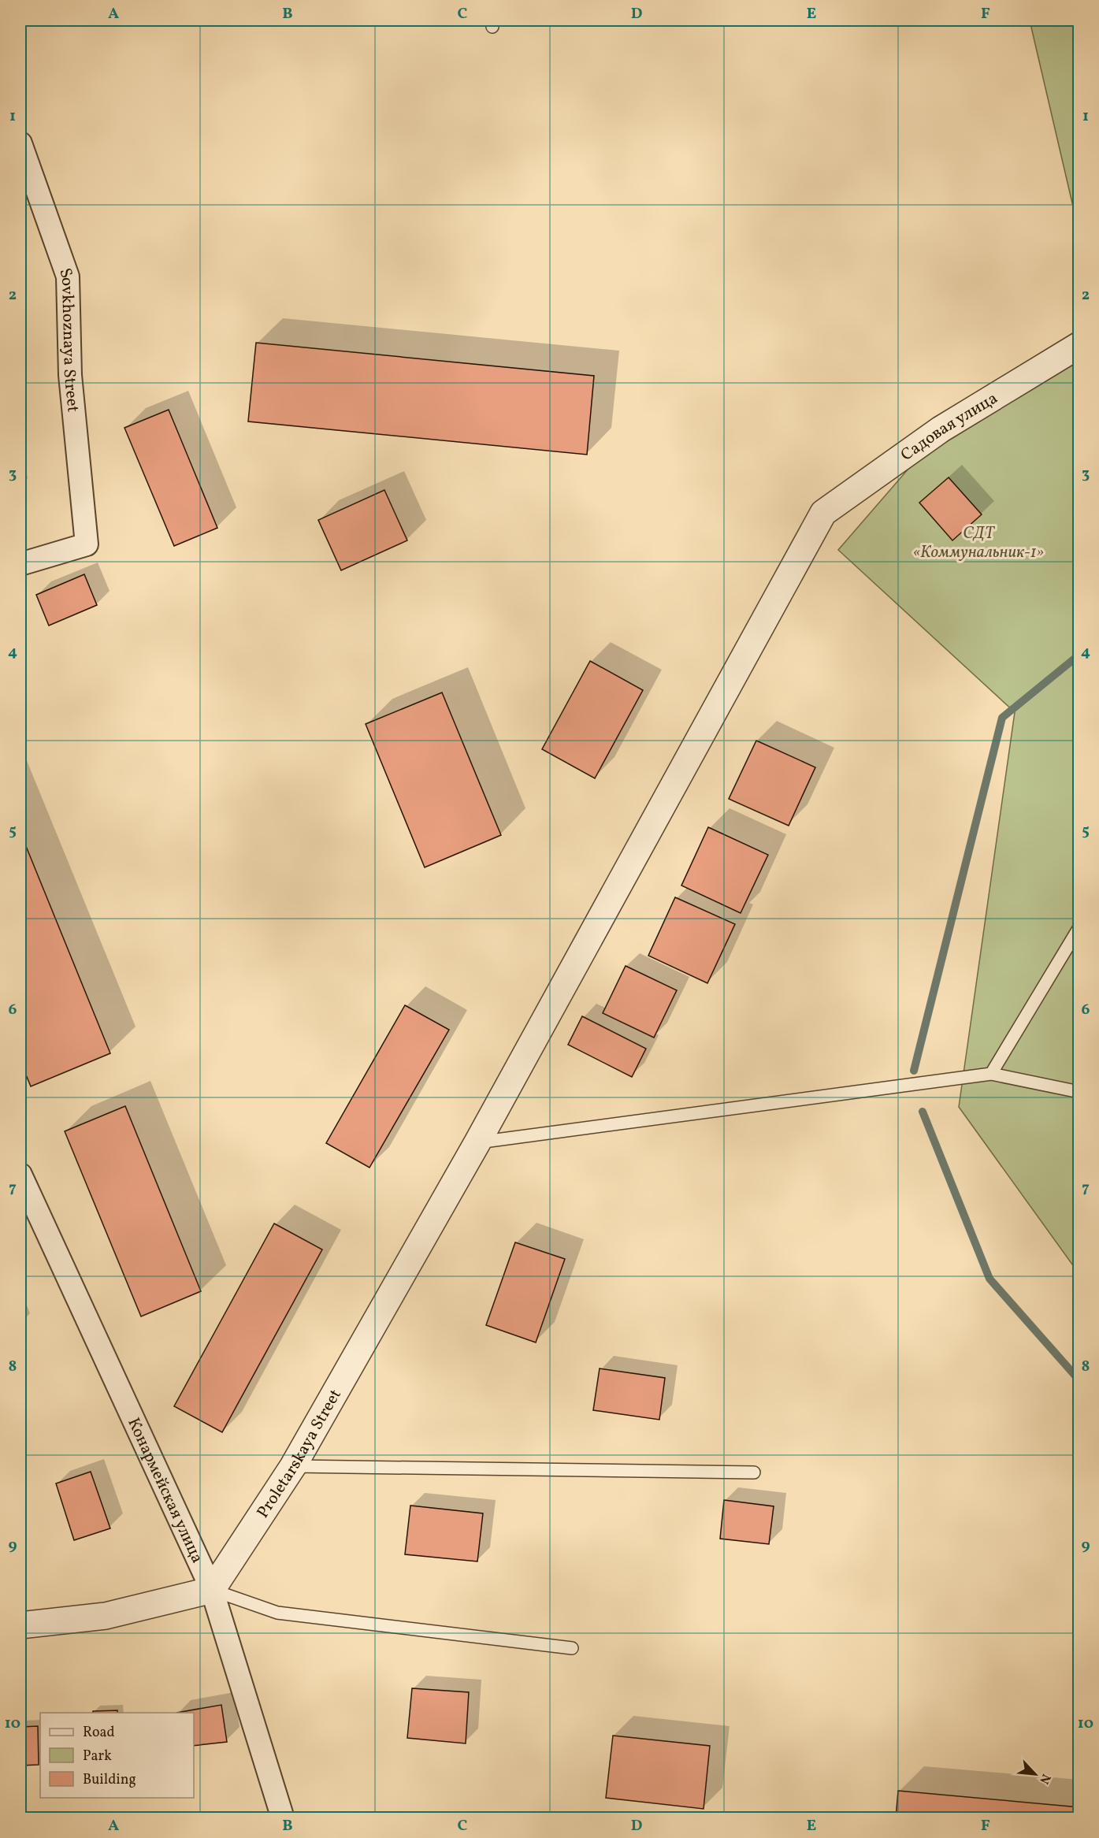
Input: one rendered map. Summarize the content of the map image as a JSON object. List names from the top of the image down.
{
  "streets": {
    "street": [
      "Sovkhoznaya Street",
      "Садовая улица",
      "Proletarskaya Street",
      "Конармейская улица"
    ]
  },
  "crossings": [
    ["Садовая улица", "Proletarskaya Street"],
    ["Proletarskaya Street", "Конармейская улица"]
  ],
  "parks": ["СДТ «Коммунальник-1»"],
  "legend": ["Road", "Park", "Building"],
  "north": "bottom right",
  "grid": {
    "columns": [
      "A",
      "B",
      "C",
      "D",
      "E",
      "F"
    ],
    "rows": [
      "1",
      "2",
      "3",
      "4",
      "5",
      "6",
      "7",
      "8",
      "9",
      "10"
    ]
  }
}
